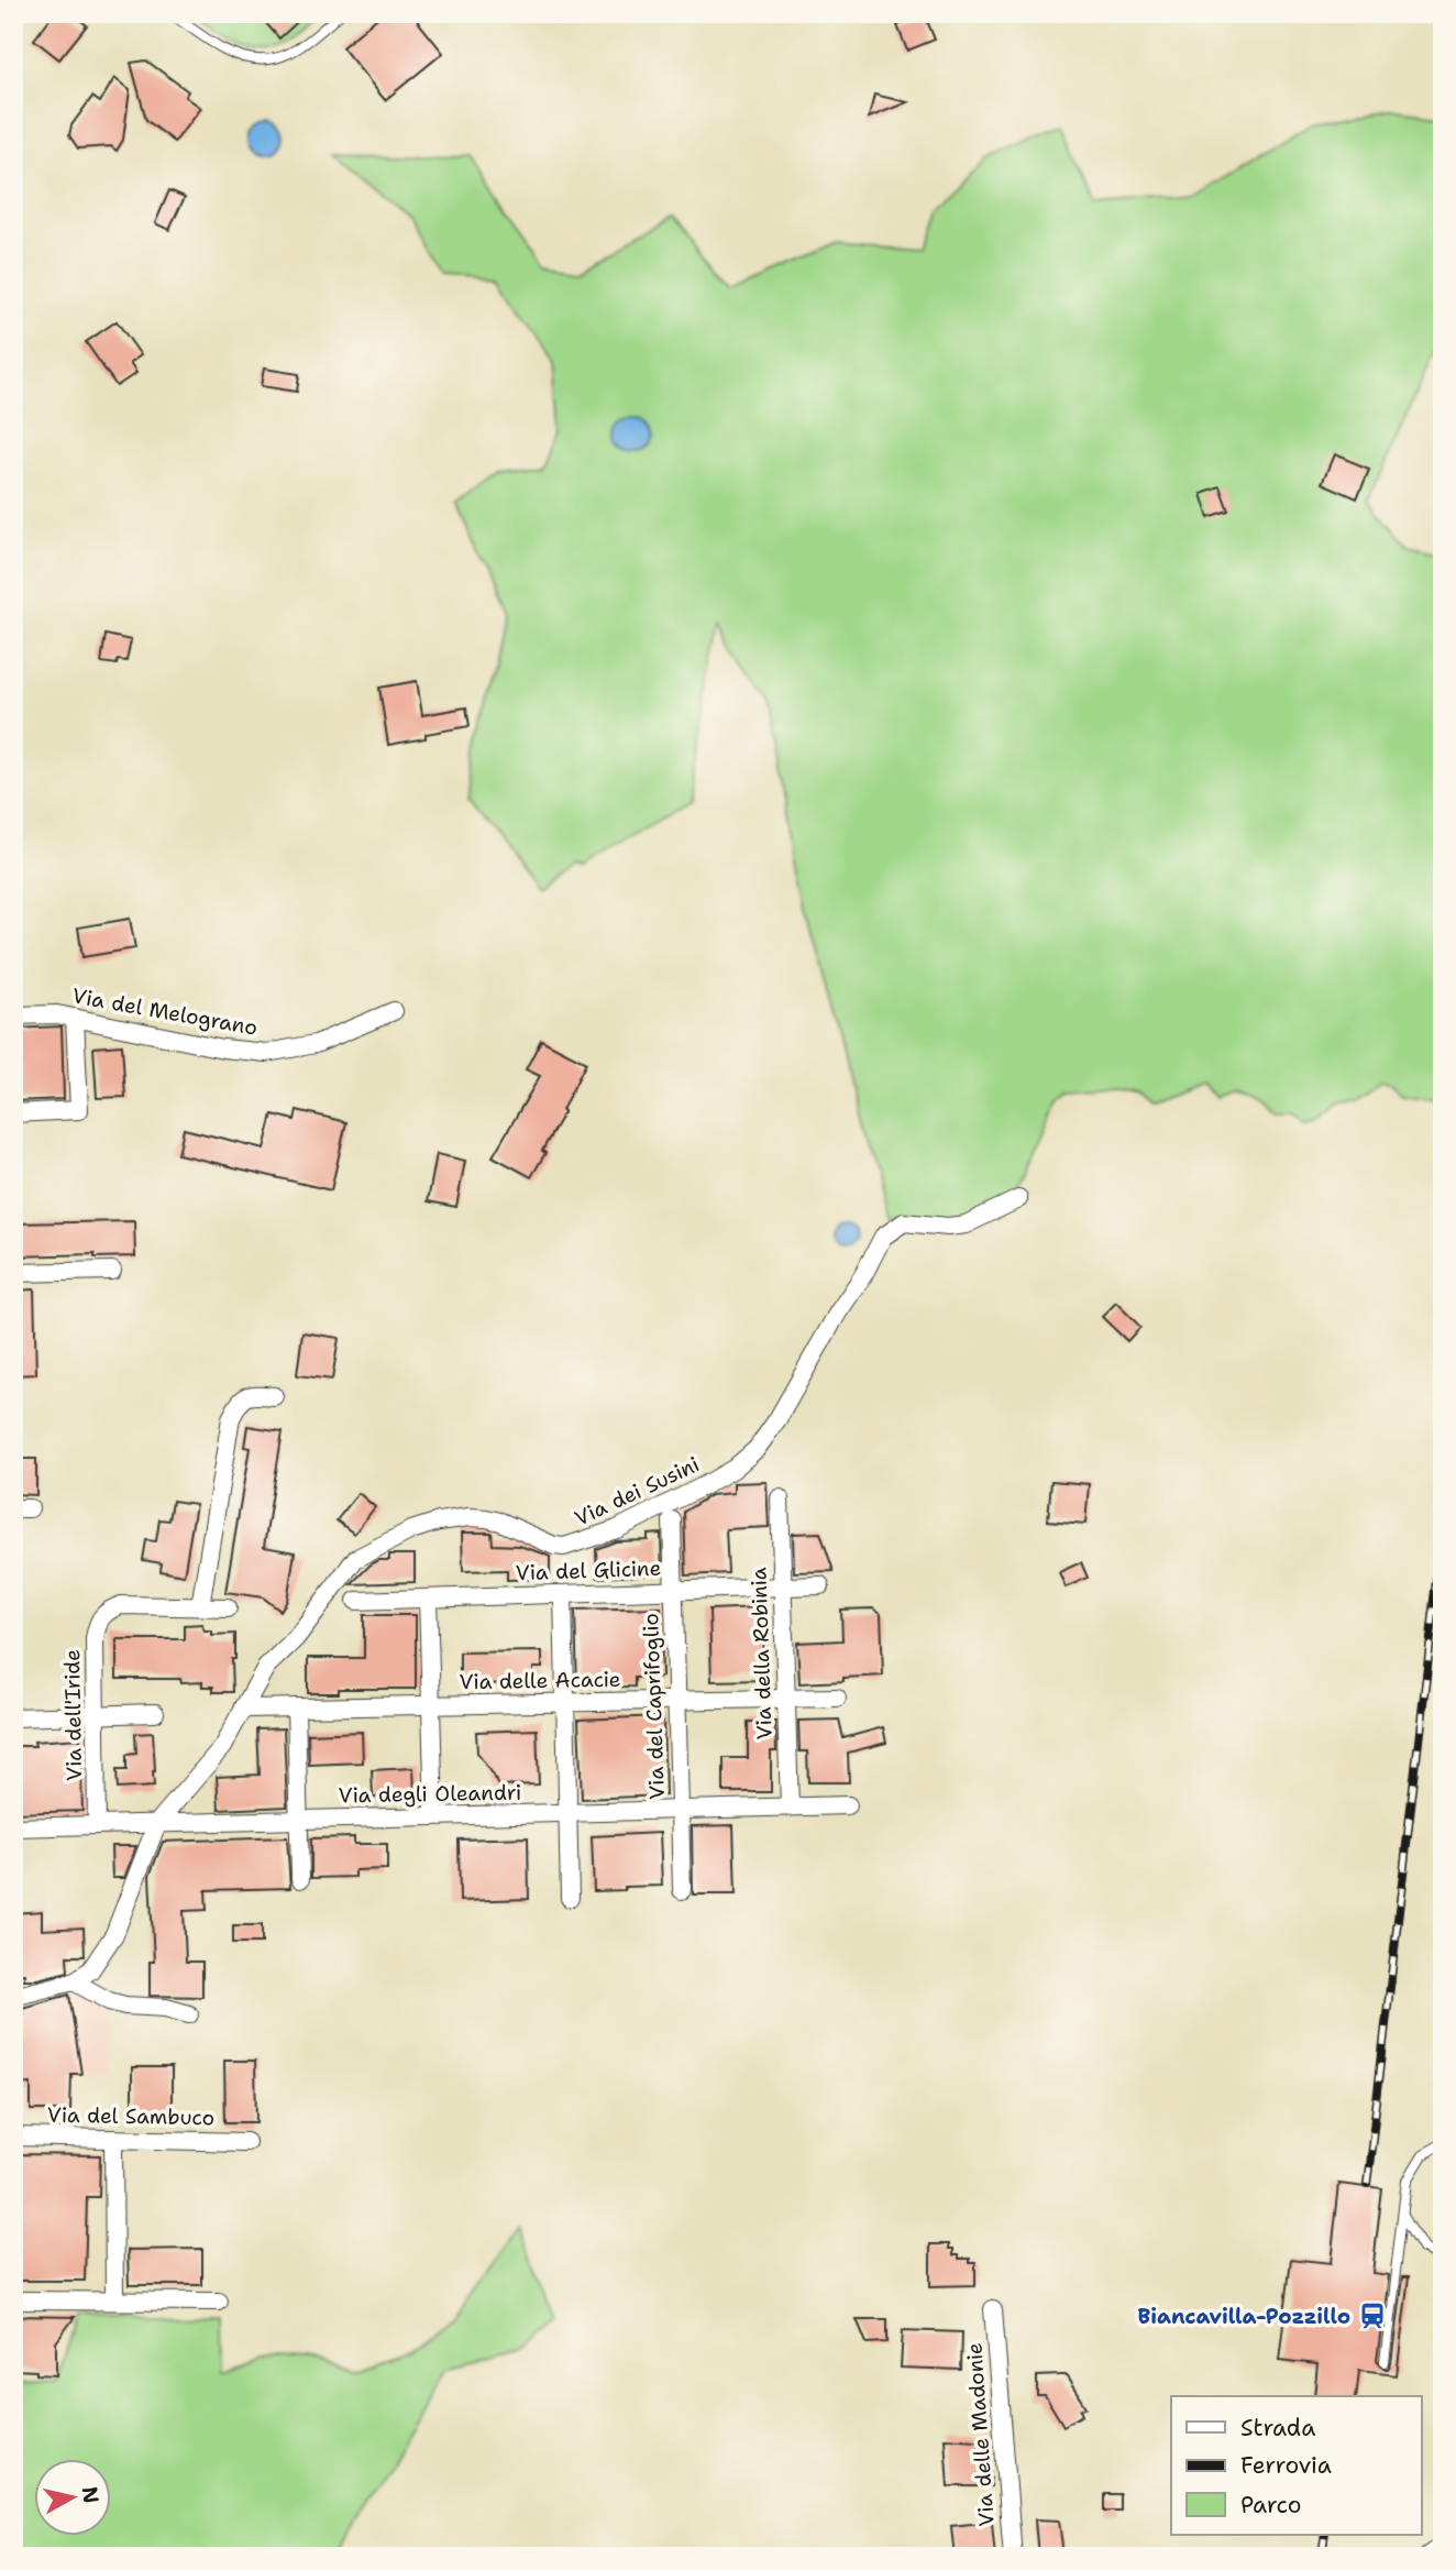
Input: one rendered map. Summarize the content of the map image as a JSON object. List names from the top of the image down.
{
  "streets": {
    "street": [
      "Via del Melograno",
      "Via dei Susini",
      "Via del Glicine",
      "Via della Robinia",
      "Via delle Acacie",
      "Via del Caprifoglio",
      "Via dell'Iride",
      "Via degli Oleandri",
      "Via del Sambuco",
      "Via delle Madonie"
    ]
  },
  "crossings": [
    ["Via dei Susini", "Via delle Acacie"],
    ["Via dei Susini", "Via degli Oleandri"],
    ["Via del Glicine", "Via della Robinia"],
    ["Via del Glicine", "Via del Caprifoglio"],
    ["Via della Robinia", "Via delle Acacie"],
    ["Via della Robinia", "Via degli Oleandri"],
    ["Via delle Acacie", "Via del Caprifoglio"],
    ["Via del Caprifoglio", "Via degli Oleandri"],
    ["Via dell'Iride", "Via degli Oleandri"]
  ],
  "places": {
    "station": ["Biancavilla-Pozzillo"]
  },
  "legend": ["Strada", "Ferrovia", "Parco"],
  "north": "right"
}
